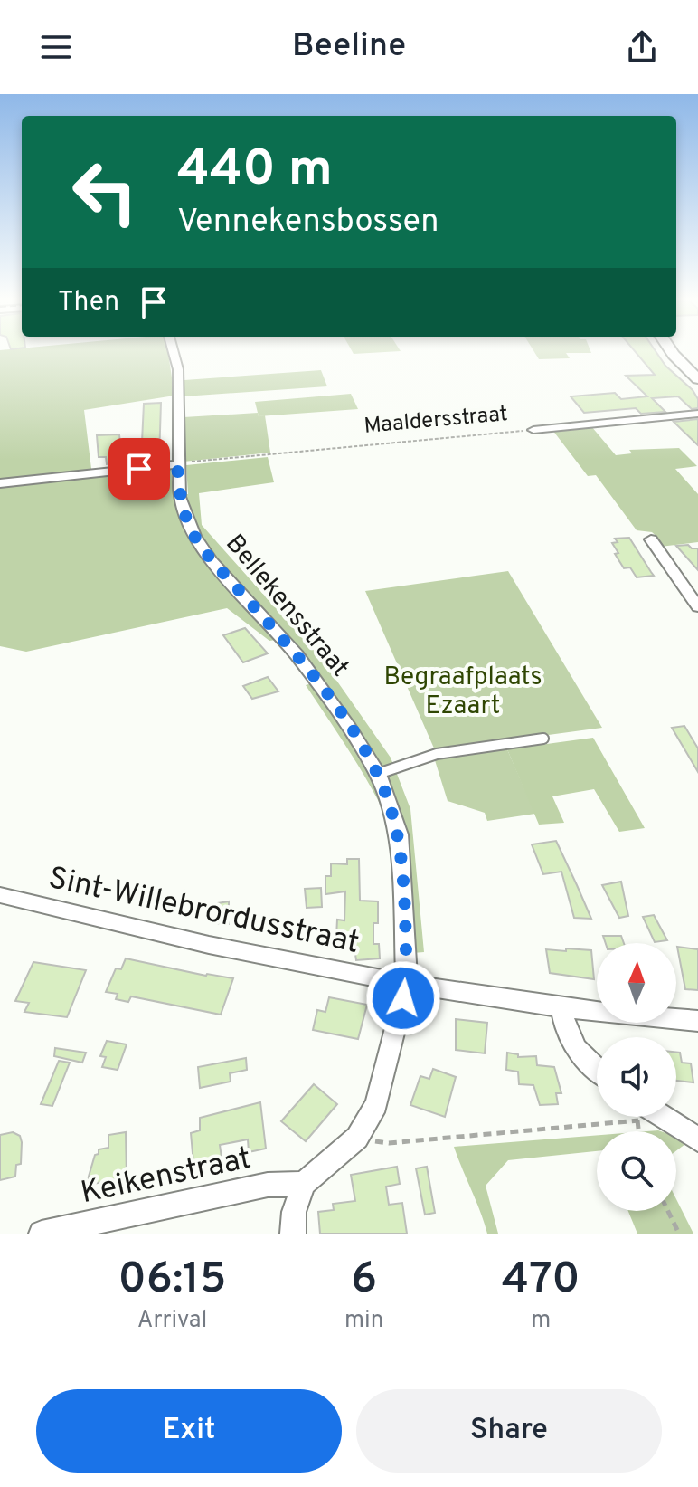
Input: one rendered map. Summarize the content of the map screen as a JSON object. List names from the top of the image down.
{
  "streets": {
    "street": [
      "Maaldersstraat",
      "Bellekensstraat",
      "Sint-Willebrordusstraat",
      "Keikenstraat"
    ]
  },
  "crossings": [
    ["Maaldersstraat", "Bellekensstraat"],
    ["Bellekensstraat", "Sint-Willebrordusstraat"],
    ["Bellekensstraat", "Keikenstraat"]
  ],
  "parks": ["Begraafplaats Ezaart"],
  "north": "top",
  "page": {
    "header": "Beeline",
    "turn": ["440 m", "Vennekensbossen"],
    "then": "Then",
    "eta": [
      "06:15",
      "Arrival",
      "6",
      "min",
      "470",
      "m"
    ],
    "buttons": ["Exit", "Share"]
  }
}
